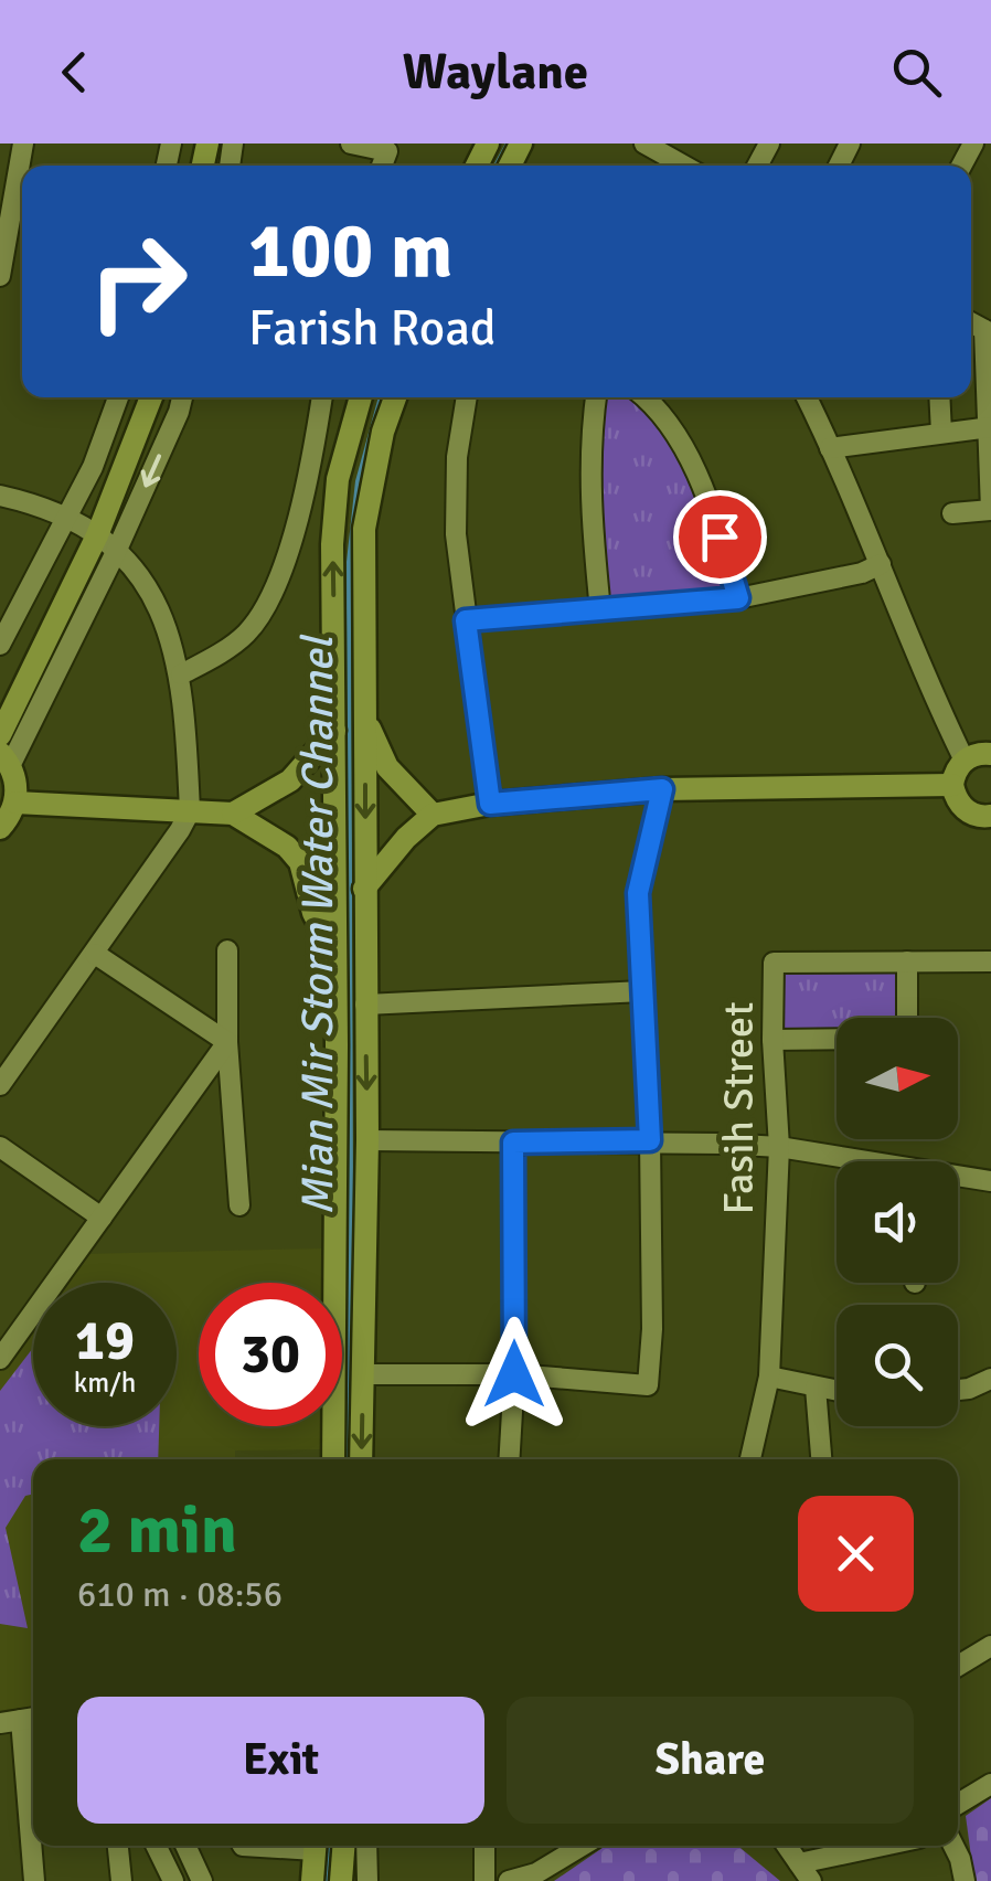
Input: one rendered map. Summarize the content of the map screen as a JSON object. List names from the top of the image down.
{
  "streets": {
    "street": ["Fasih Street"]
  },
  "water": ["Mian Mir Storm Water Channel"],
  "north": "right",
  "page": {
    "header": "Waylane",
    "turn": ["100 m", "Farish Road"],
    "speed": "19 km/h",
    "limit": "30",
    "heading": ["2 min", "610 m · 08:56"],
    "buttons": ["Exit", "Share"]
  }
}
